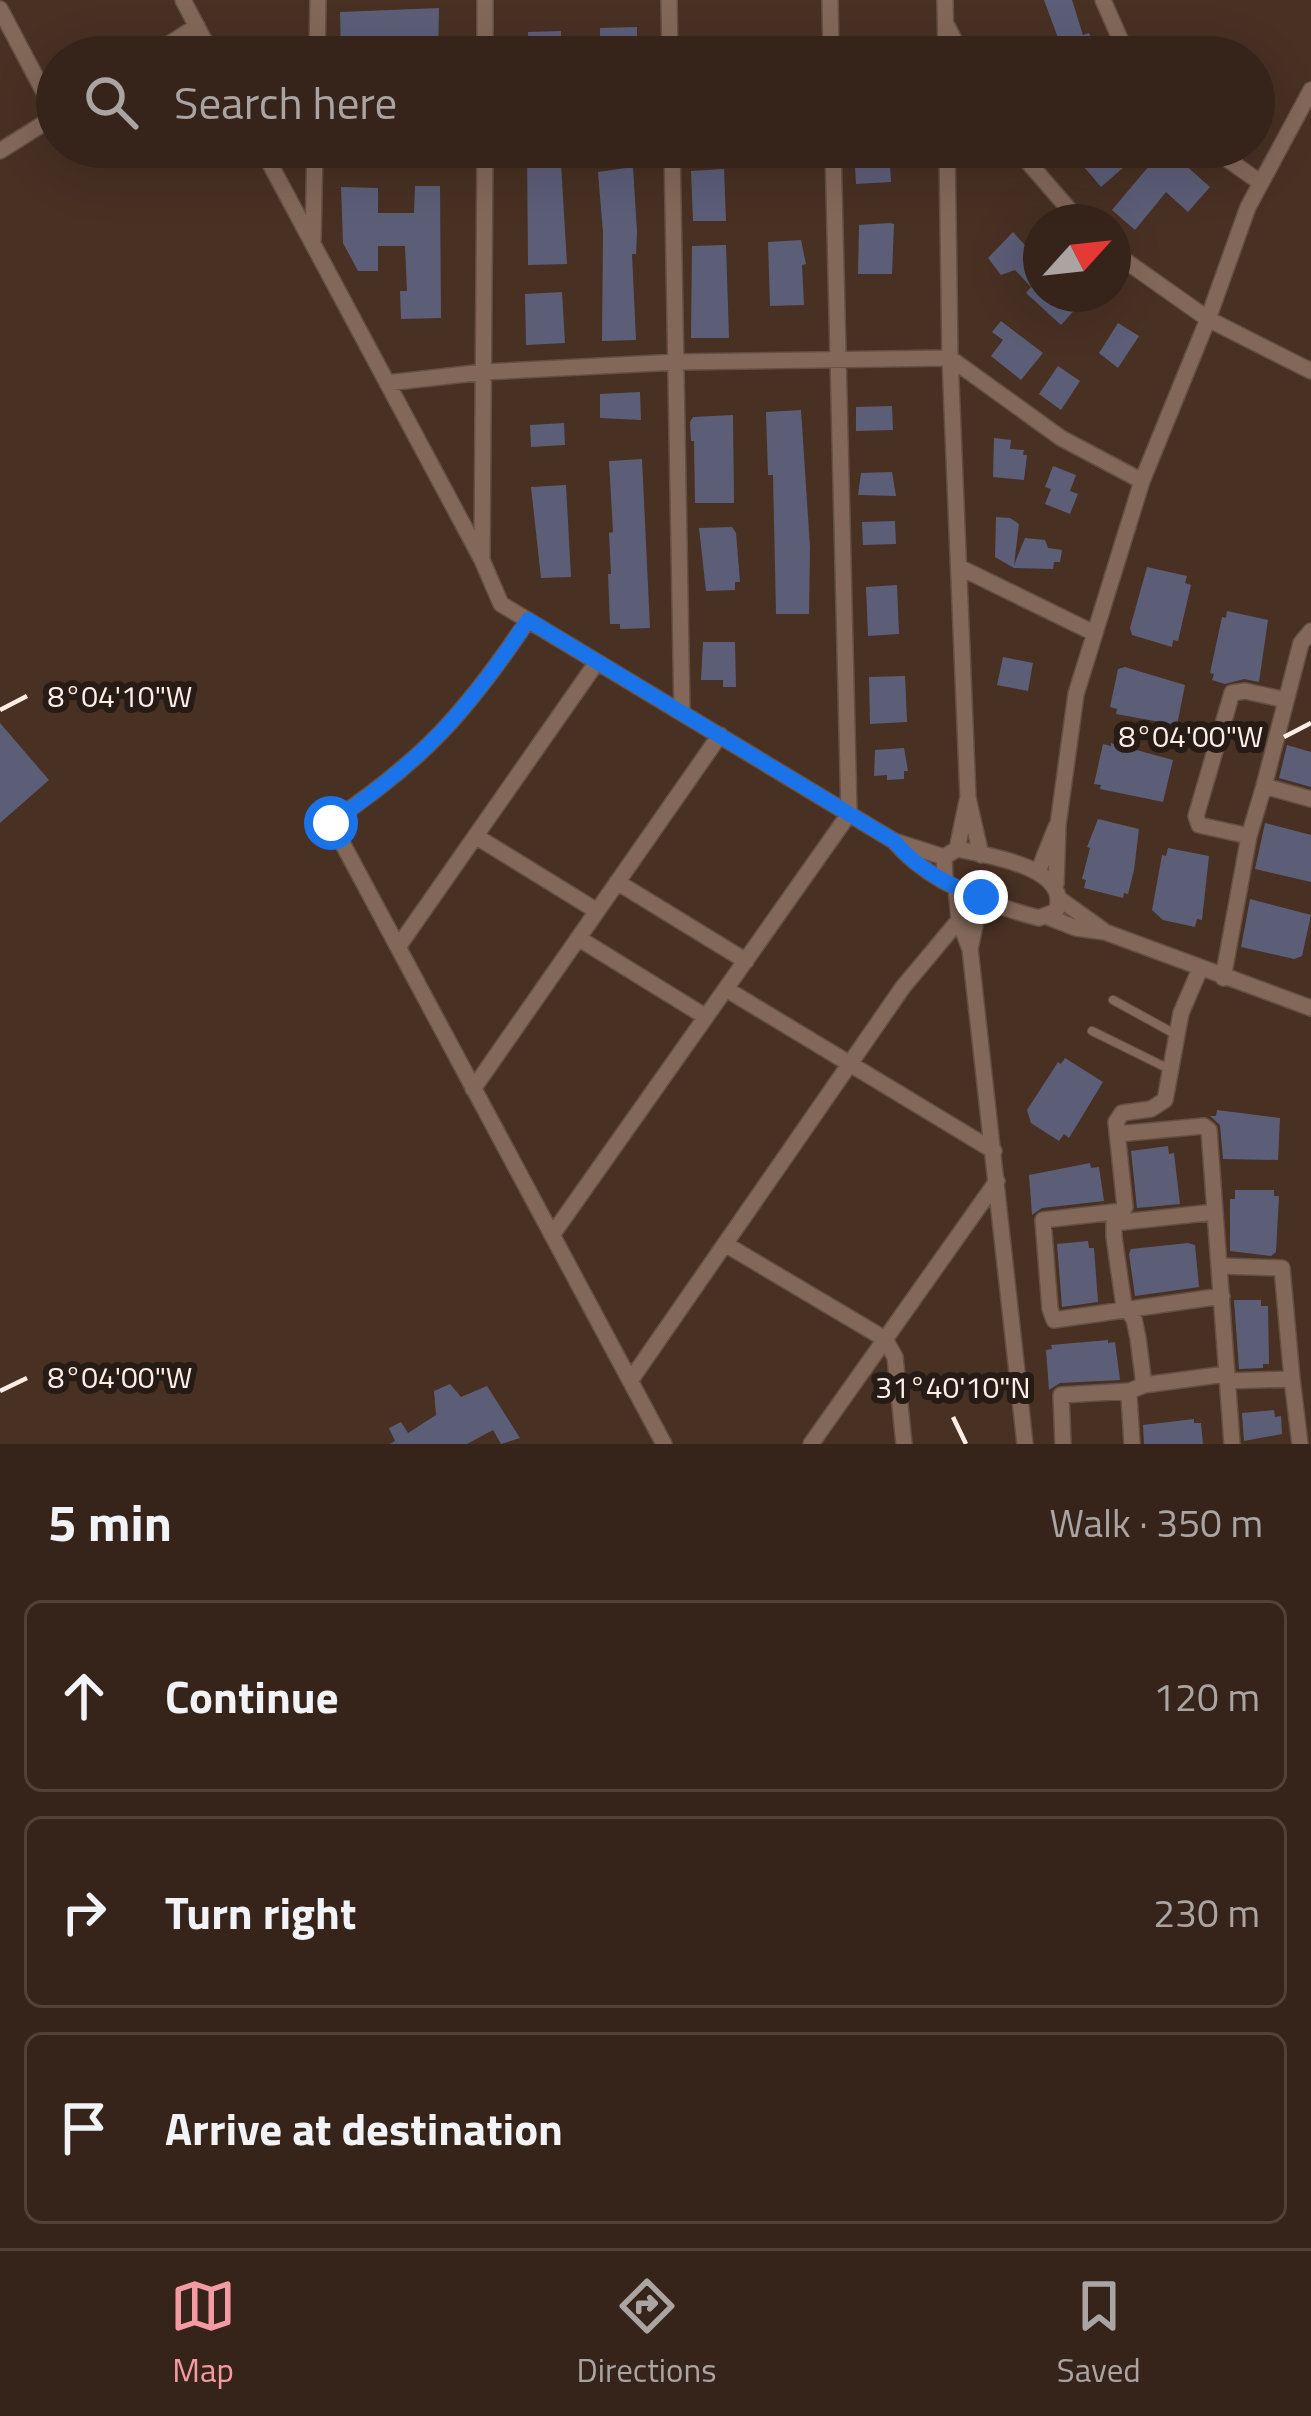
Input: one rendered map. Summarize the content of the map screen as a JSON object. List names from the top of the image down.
{
  "north": "top right",
  "page": {
    "search": "Search here",
    "heading": ["5 min", "Walk · 350 m"],
    "list": [
      ["Continue", "120 m"],
      ["Turn right", "230 m"],
      "Arrive at destination"
    ],
    "nav": ["Map", "Directions", "Saved"]
  },
  "coordinates": ["8°04'10\"W", "8°04'00\"W", "31°40'10\"N"]
}
